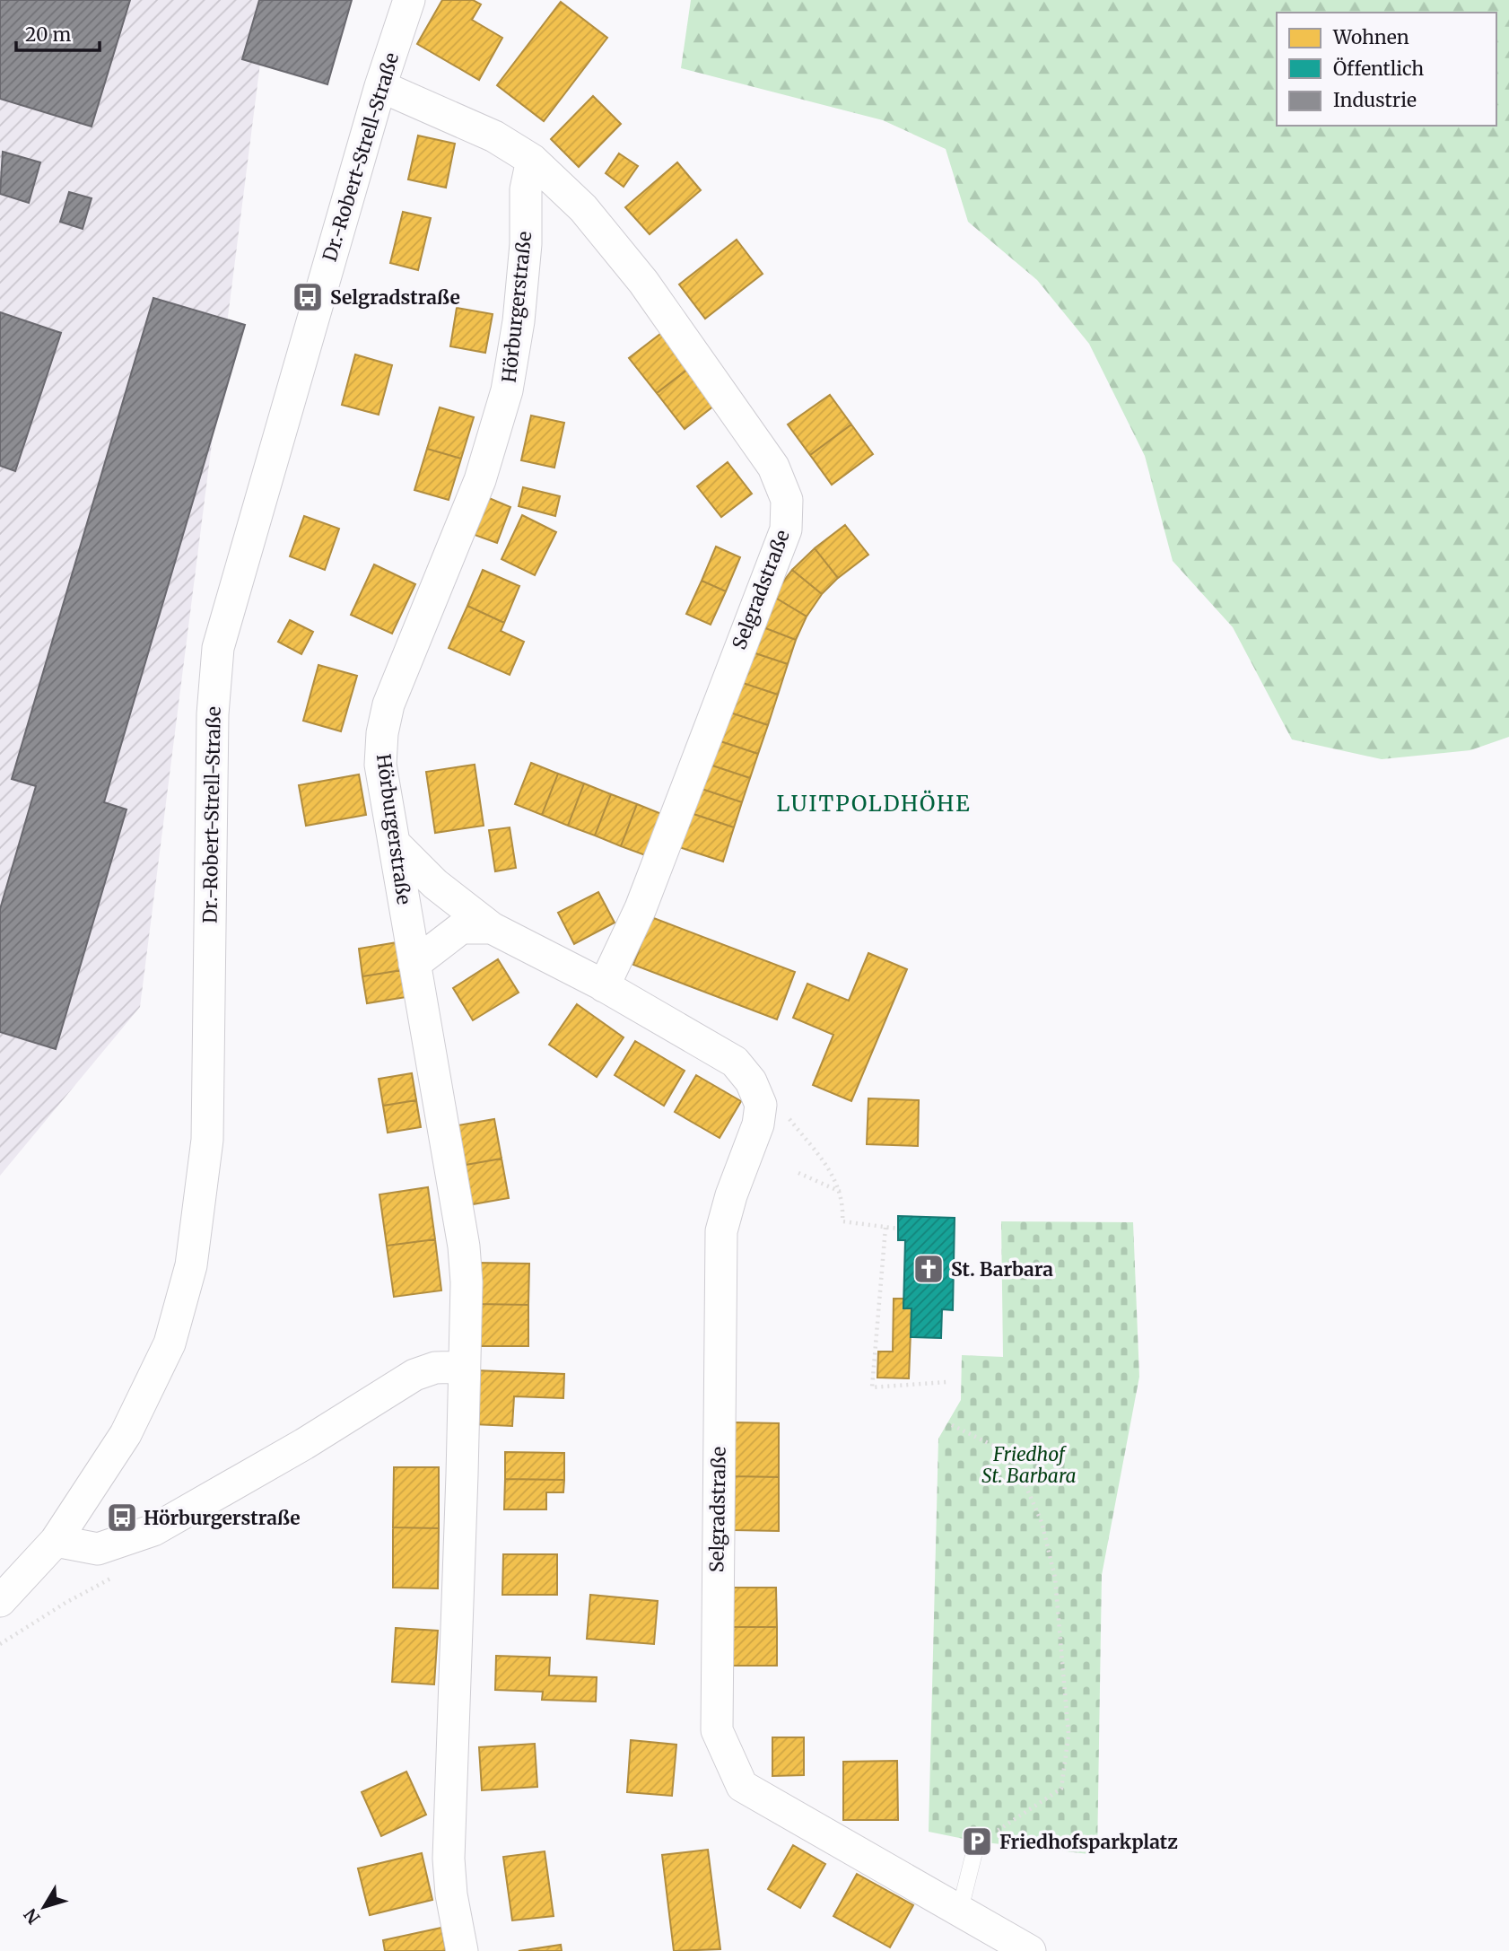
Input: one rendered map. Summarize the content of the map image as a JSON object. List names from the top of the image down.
{
  "streets": {
    "street": ["Dr.-Robert-Strell-Straße", "Hörburgerstraße", "Selgradstraße"]
  },
  "crossings": [
    ["Dr.-Robert-Strell-Straße", "Selgradstraße"],
    ["Hörburgerstraße", "Selgradstraße"]
  ],
  "districts": ["LUITPOLDHÖHE"],
  "parks": ["Friedhof St. Barbara"],
  "places": {
    "bus stop": ["Selgradstraße", "Hörburgerstraße"],
    "church": ["St. Barbara"],
    "parking": ["Friedhofsparkplatz"]
  },
  "legend": ["Wohnen", "Öffentlich", "Industrie"],
  "scale_bar": "20 m",
  "north": "bottom left"
}
